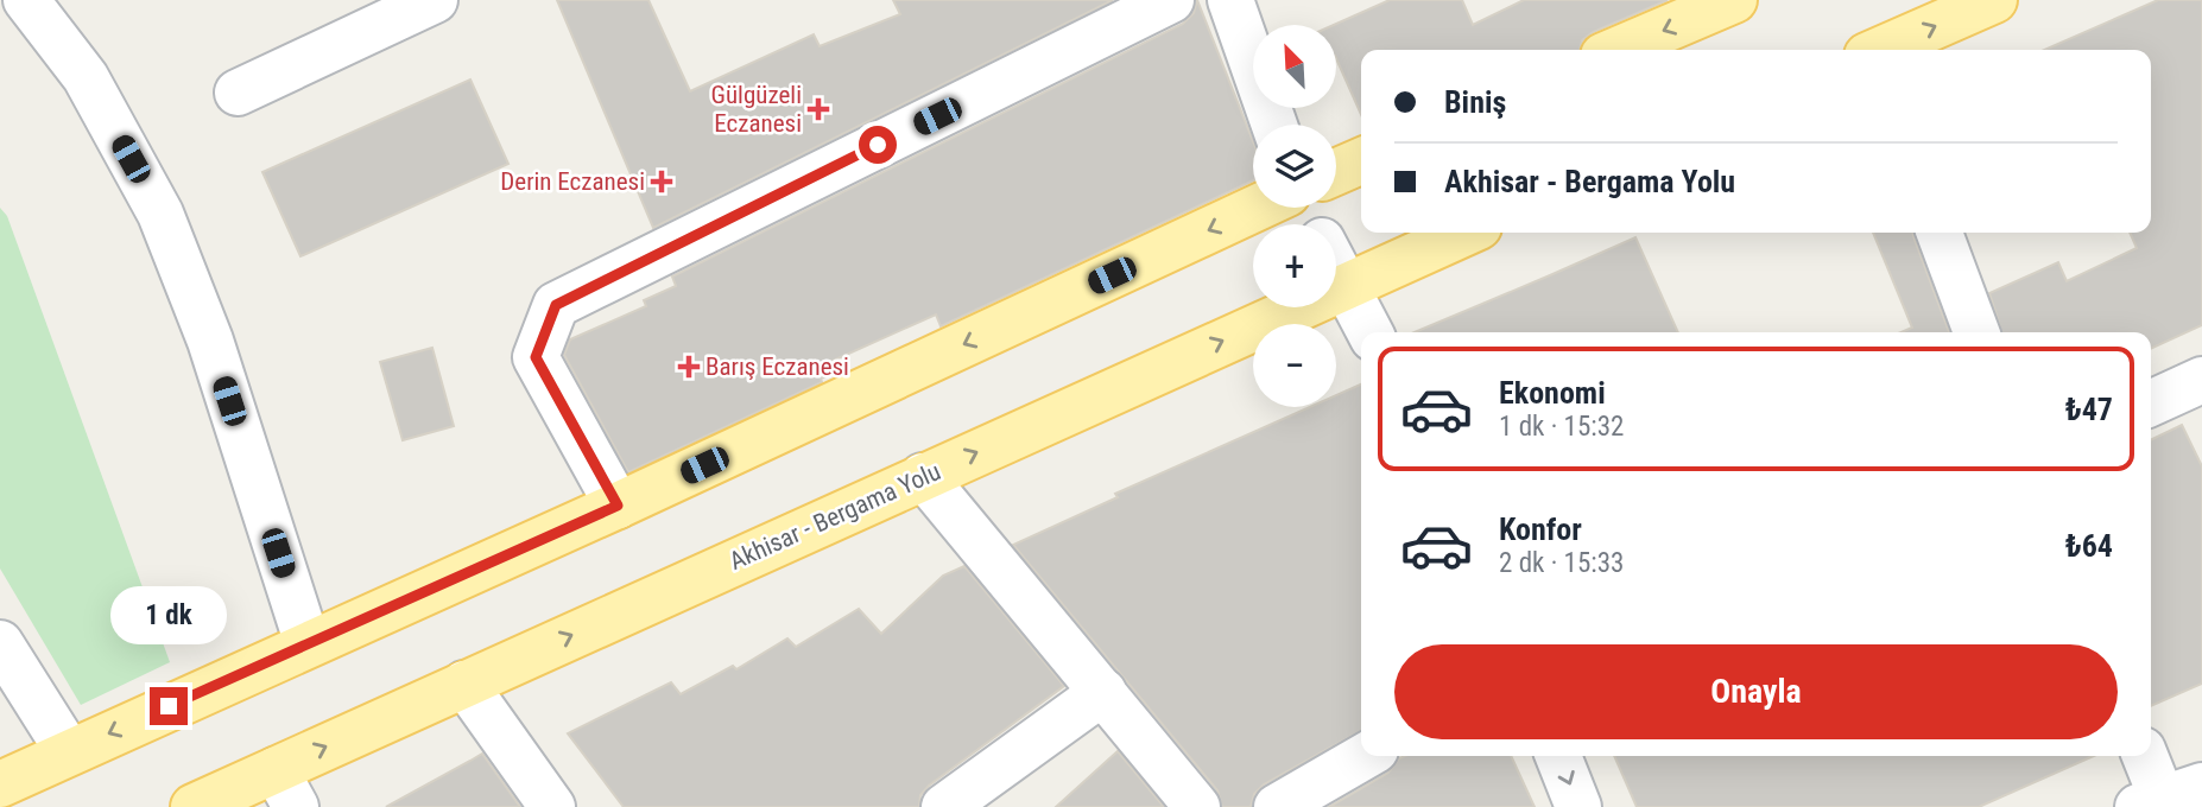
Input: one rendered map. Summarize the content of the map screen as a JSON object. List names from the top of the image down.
{
  "streets": {
    "main road": ["Akhisar - Bergama Yolu"]
  },
  "places": {
    "health": ["Gülgüzeli Eczanesi", "Derin Eczanesi", "Barış Eczanesi"]
  },
  "north": "top left",
  "page": {
    "map_buttons": ["+", "−"],
    "banner": ["Biniş", "Akhisar - Bergama Yolu"],
    "list": [
      {
        "name": "Ekonomi",
        "note": "1 dk · 15:32",
        "value": "₺47"
      },
      {
        "name": "Konfor",
        "note": "2 dk · 15:33",
        "value": "₺64"
      }
    ],
    "bubble": "1 dk",
    "buttons": "Onayla"
  }
}
